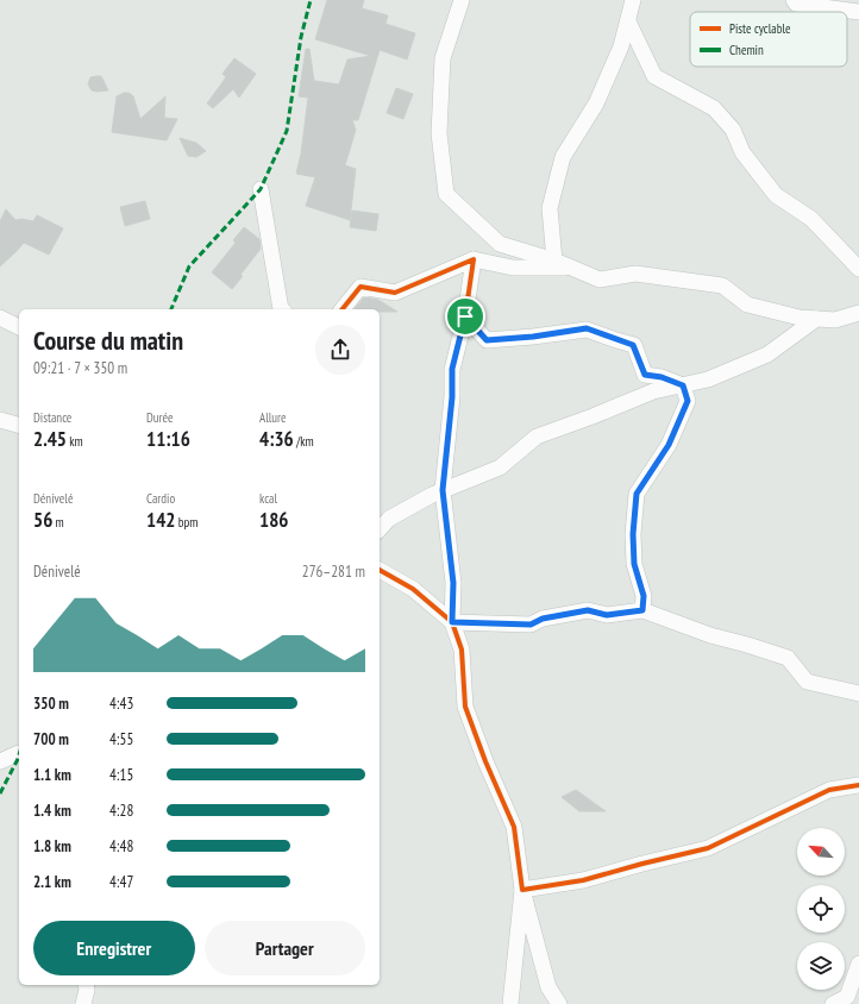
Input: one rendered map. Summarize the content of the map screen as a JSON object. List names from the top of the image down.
{
  "legend": ["Piste cyclable", "Chemin"],
  "north": "top left",
  "page": {
    "heading": ["Course du matin", "09:21 · 7 × 350 m"],
    "stats": [
      ["Distance", "2.45 km"],
      ["Durée", "11:16"],
      ["Allure", "4:36 /km"],
      ["Dénivelé", "56 m"],
      ["Cardio", "142 bpm"],
      ["kcal", "186"]
    ],
    "chart": ["Dénivelé", "276–281 m"],
    "list": [
      {
        "name": "350 m",
        "note": "4:43"
      },
      {
        "name": "700 m",
        "note": "4:55"
      },
      {
        "name": "1.1 km",
        "note": "4:15"
      },
      {
        "name": "1.4 km",
        "note": "4:28"
      },
      {
        "name": "1.8 km",
        "note": "4:48"
      },
      {
        "name": "2.1 km",
        "note": "4:47"
      }
    ],
    "buttons": ["Enregistrer", "Partager"]
  }
}
